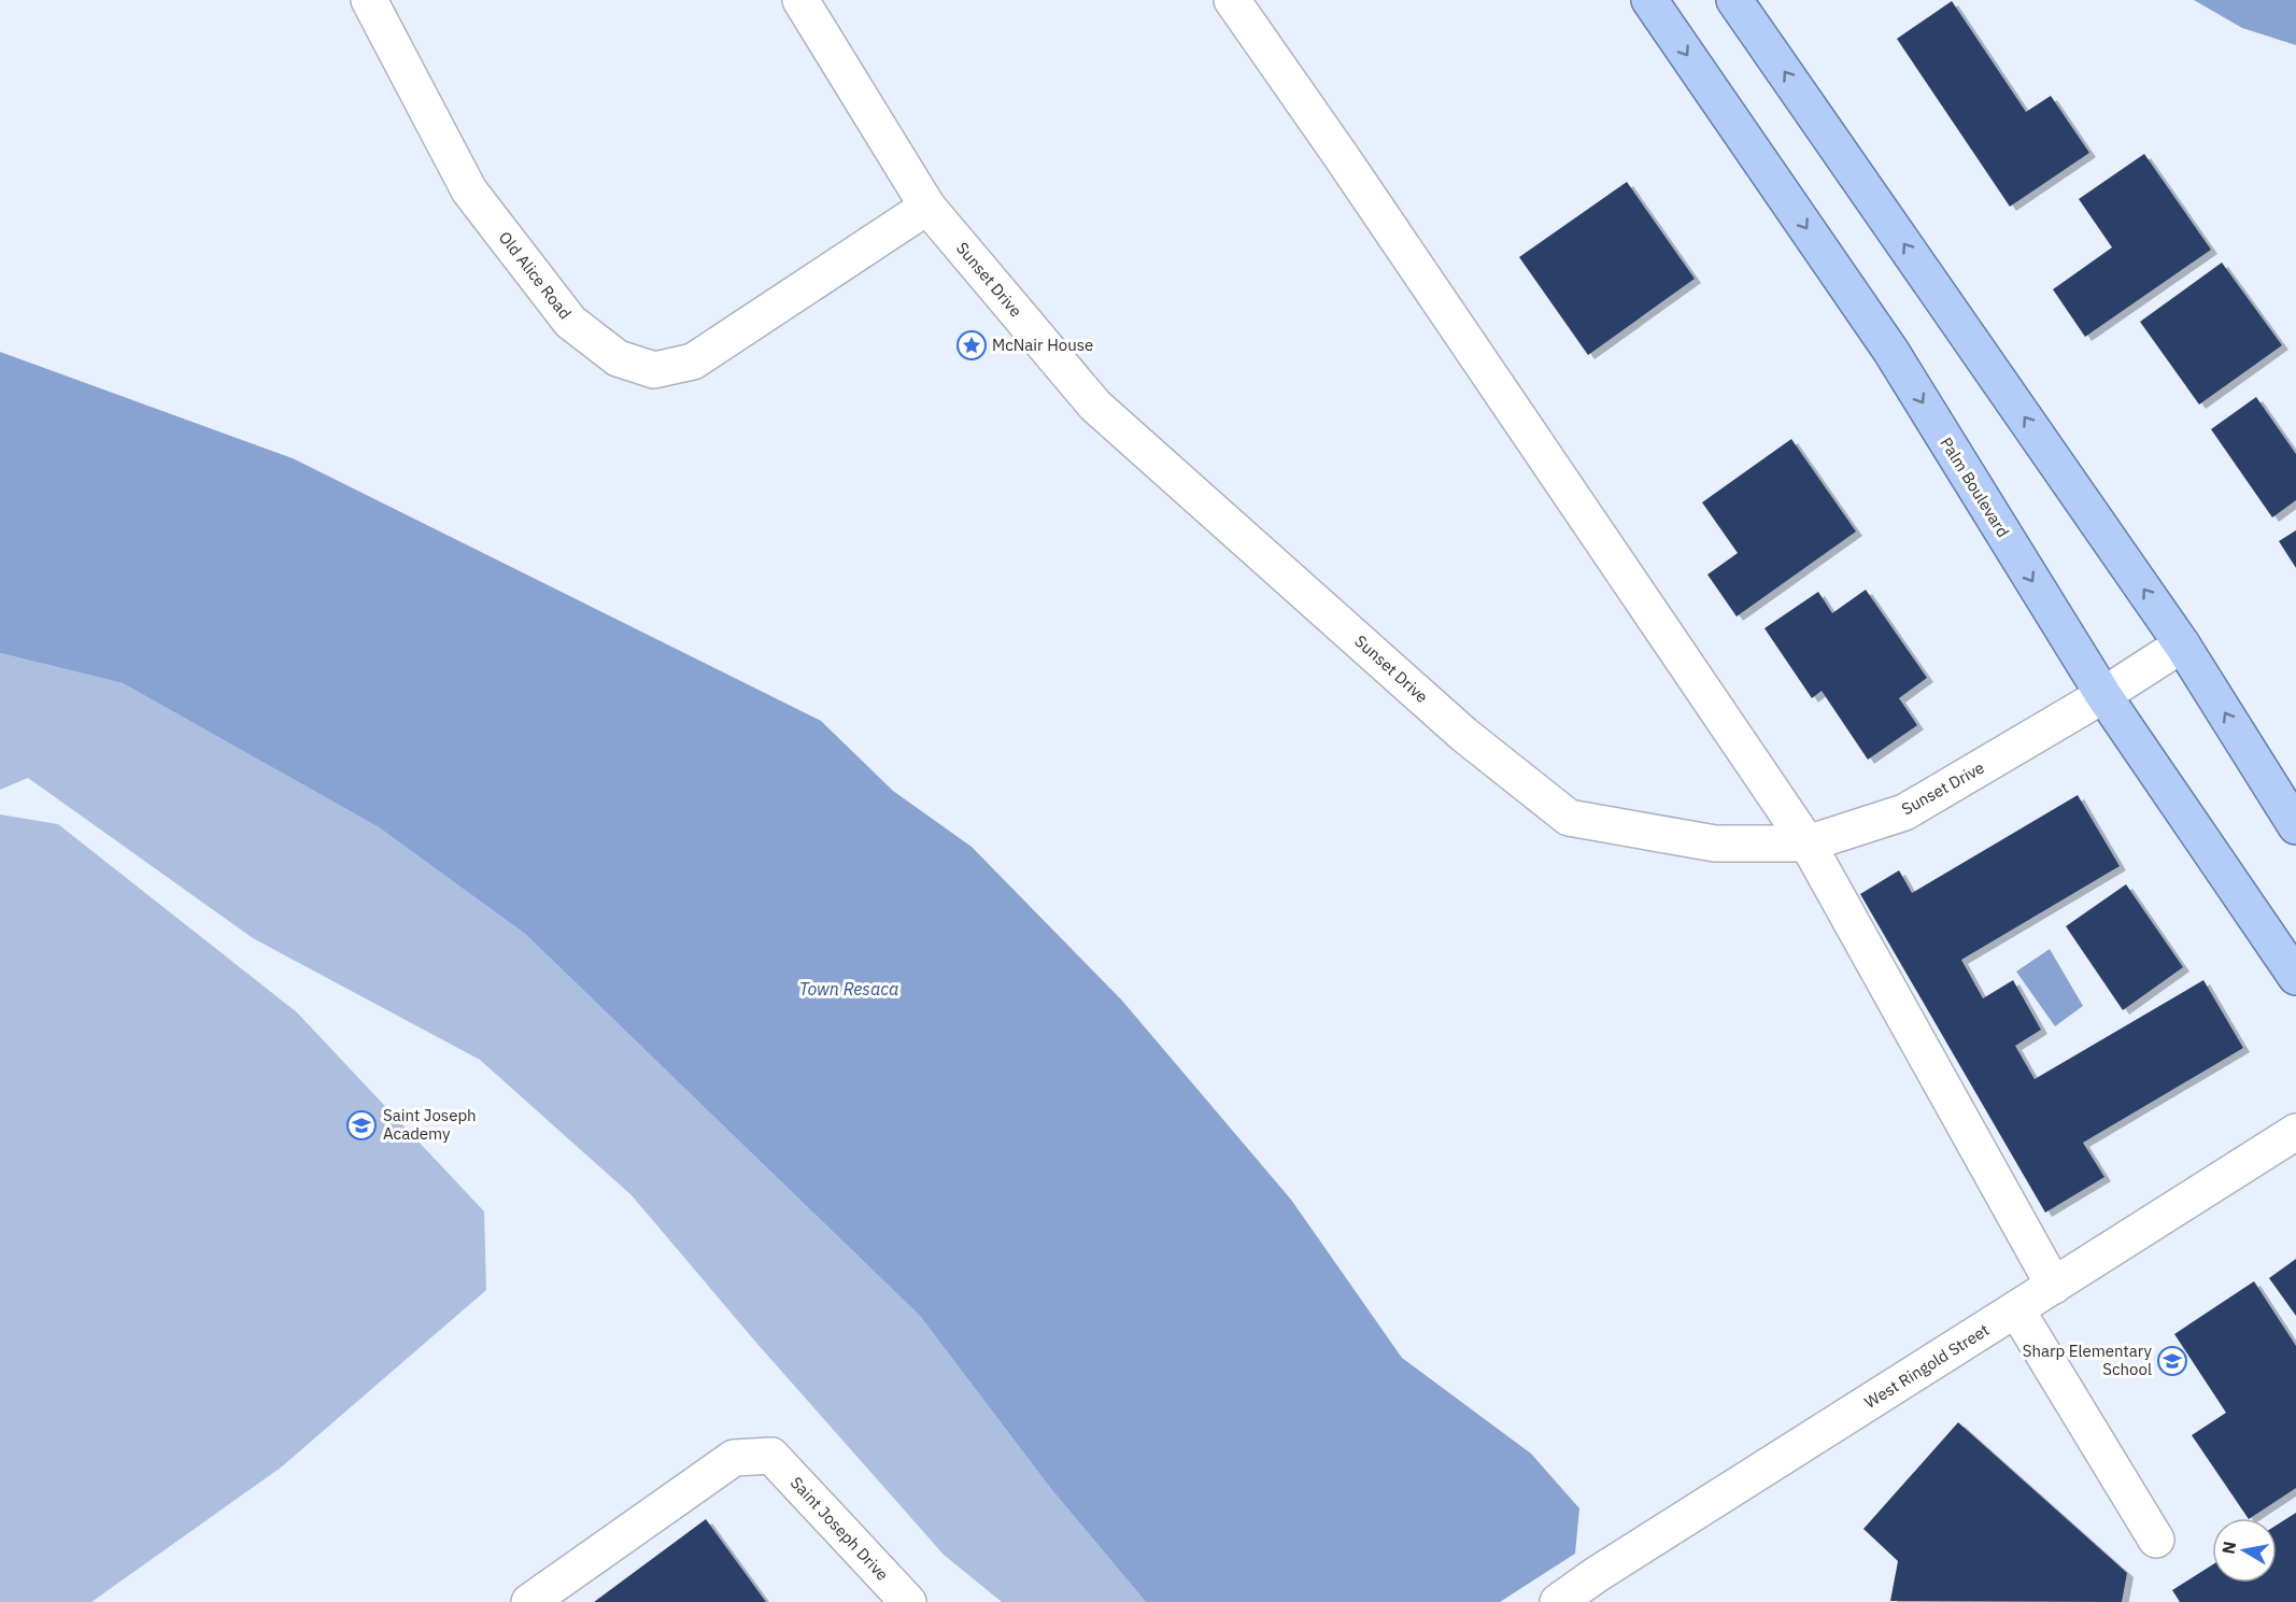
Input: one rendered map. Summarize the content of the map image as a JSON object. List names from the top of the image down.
{
  "streets": {
    "main road": ["Palm Boulevard"],
    "street": [
      "Old Alice Road",
      "Sunset Drive",
      "West Ringold Street",
      "Saint Joseph Drive"
    ]
  },
  "crossings": [
    ["Old Alice Road", "Sunset Drive"],
    ["Sunset Drive", "Palm Boulevard"]
  ],
  "water": ["Town Resaca"],
  "places": {
    "place": ["McNair House"],
    "school or university": ["Saint Joseph Academy", "Sharp Elementary School"]
  },
  "north": "left"
}
